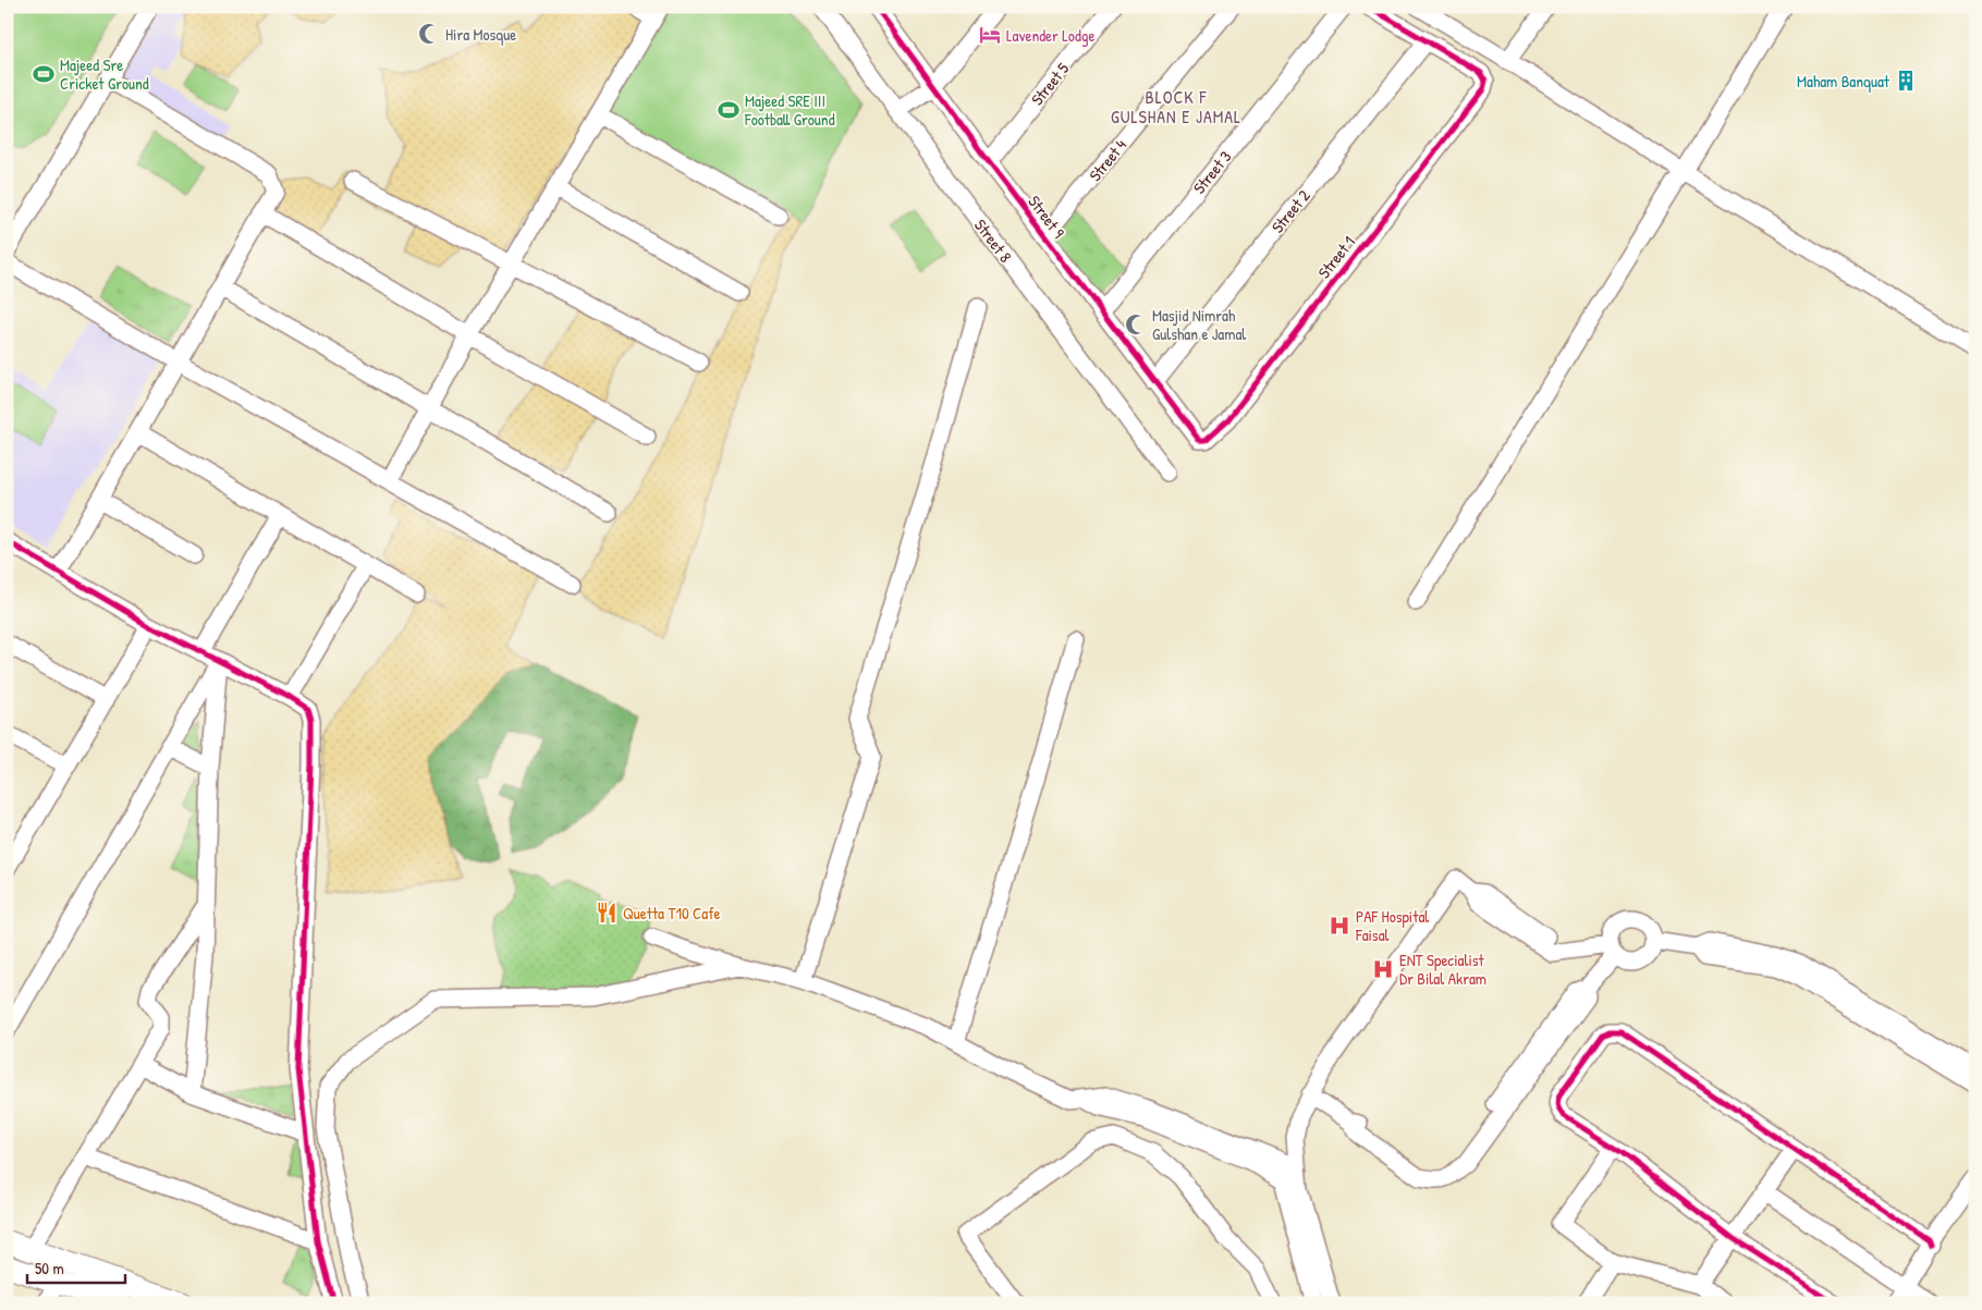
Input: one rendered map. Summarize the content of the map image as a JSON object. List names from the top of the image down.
{
  "streets": {
    "street": [
      "Street 5",
      "Street 4",
      "Street 3",
      "Street 2",
      "Street 9",
      "Street 8",
      "Street 1"
    ]
  },
  "crossings": [
    ["Street 5", "Street 9"],
    ["Street 4", "Street 9"],
    ["Street 3", "Street 9"],
    ["Street 2", "Street 9"],
    ["Street 2", "Street 1"],
    ["Street 9", "Street 1"]
  ],
  "districts": ["BLOCK F GULSHAN E JAMAL"],
  "places": {
    "mosque": ["Hira Mosque", "Masjid Nimrah Gulshan e Jamal"],
    "hotel": ["Lavender Lodge"],
    "sports": ["Majeed Sre Cricket Ground", "Majeed SRE III Football Ground"],
    "building": ["Maham Banquat"],
    "restaurant": ["Quetta T10 Cafe"],
    "hospital": ["PAF Hospital Faisal", "ENT Specialist Dr Bilal Akram"]
  },
  "scale_bar": "50 m"
}
